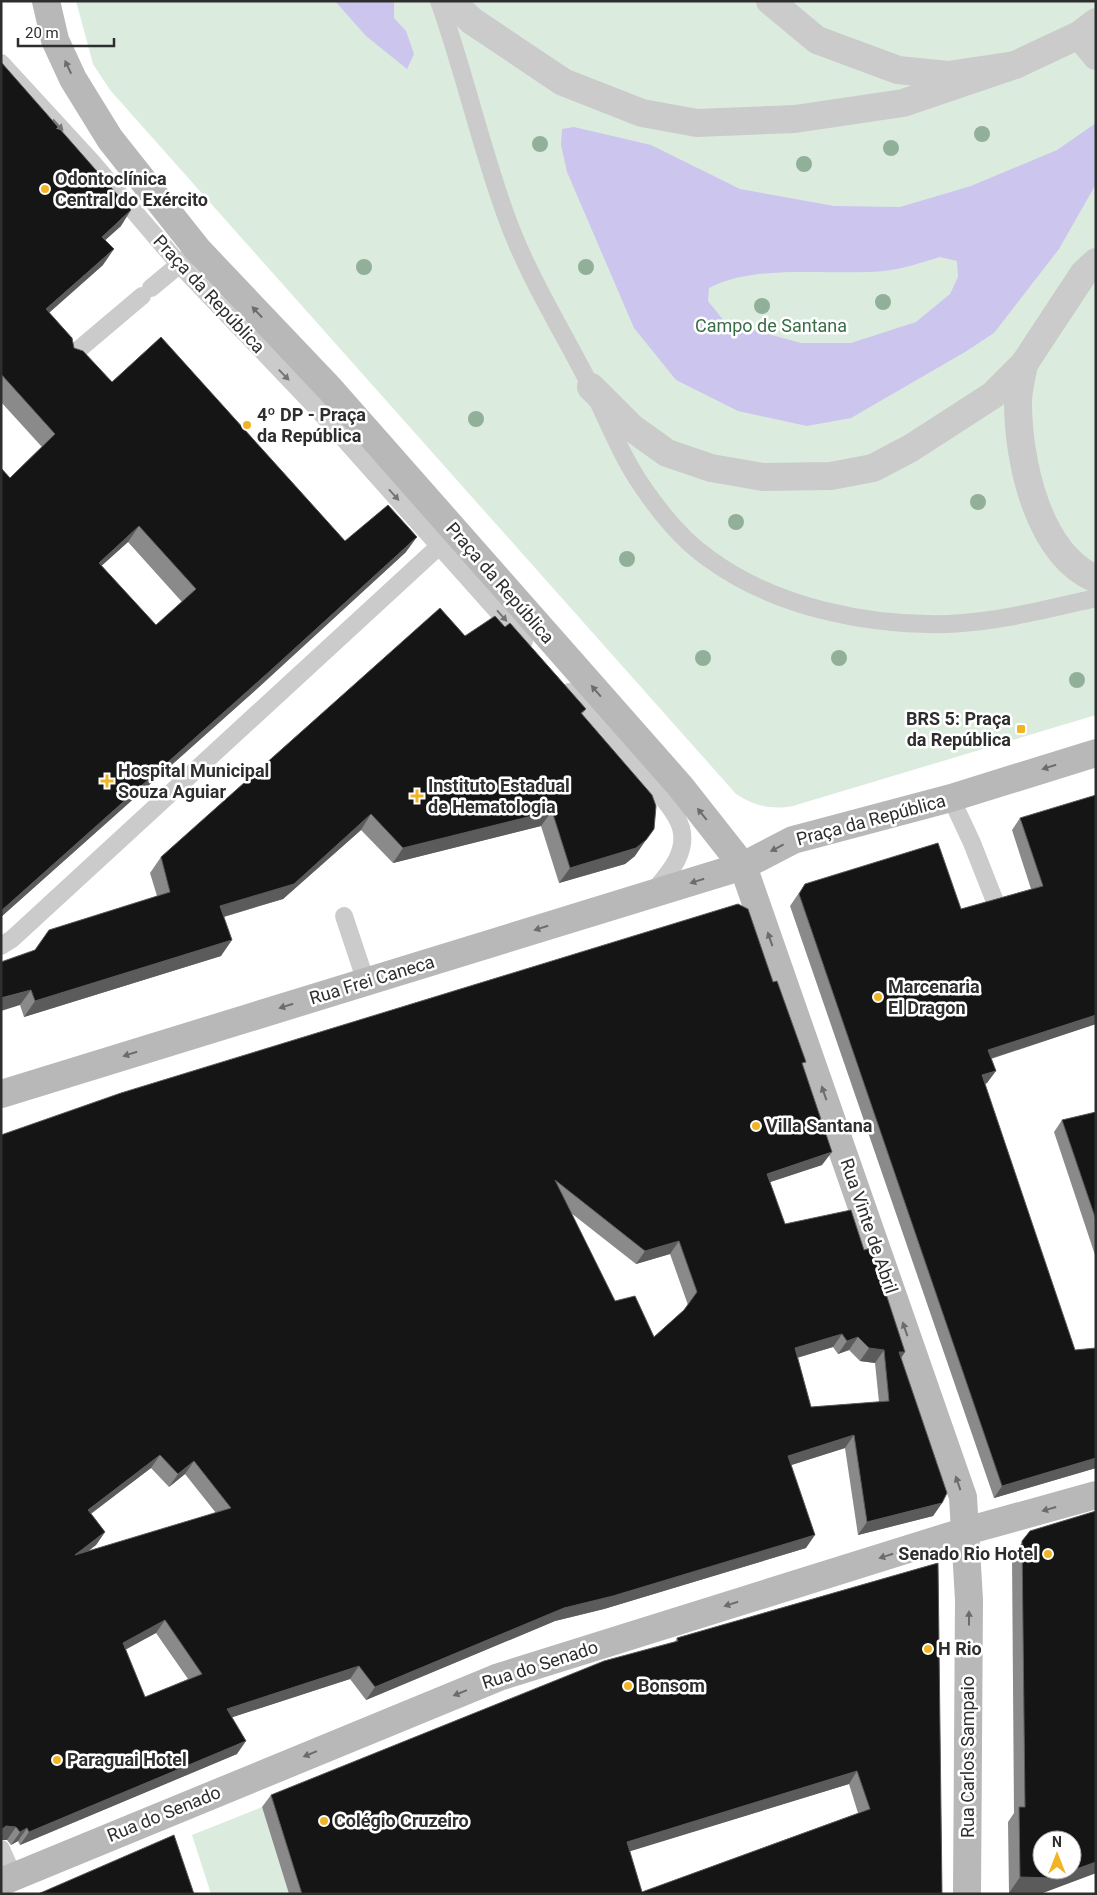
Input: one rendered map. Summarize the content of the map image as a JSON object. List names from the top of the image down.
{
  "streets": {
    "street": [
      "Praça da República",
      "Rua Frei Caneca",
      "Rua Vinte de Abril",
      "Rua do Senado",
      "Rua Carlos Sampaio"
    ]
  },
  "crossings": [
    ["Praça da República", "Rua Frei Caneca"],
    ["Praça da República", "Rua Vinte de Abril"],
    ["Rua Frei Caneca", "Rua Vinte de Abril"],
    ["Rua Vinte de Abril", "Rua do Senado"],
    ["Rua Vinte de Abril", "Rua Carlos Sampaio"],
    ["Rua do Senado", "Rua Carlos Sampaio"]
  ],
  "one_way": [
    "Rua Frei Caneca",
    "Rua Vinte de Abril",
    "Rua do Senado",
    "Rua Carlos Sampaio"
  ],
  "parks": ["Campo de Santana"],
  "places": {
    "other": [
      "Odontoclínica Central do Exército",
      "4º DP - Praça da República",
      "Marcenaria El Dragon",
      "Villa Santana",
      "Senado Rio Hotel",
      "H Rio",
      "Bonsom",
      "Paraguai Hotel",
      "Colégio Cruzeiro"
    ],
    "transit": ["BRS 5: Praça da República"],
    "health": ["Hospital Municipal Souza Aguiar", "Instituto Estadual de Hematologia"]
  },
  "scale_bar": "20 m",
  "north": "top"
}
